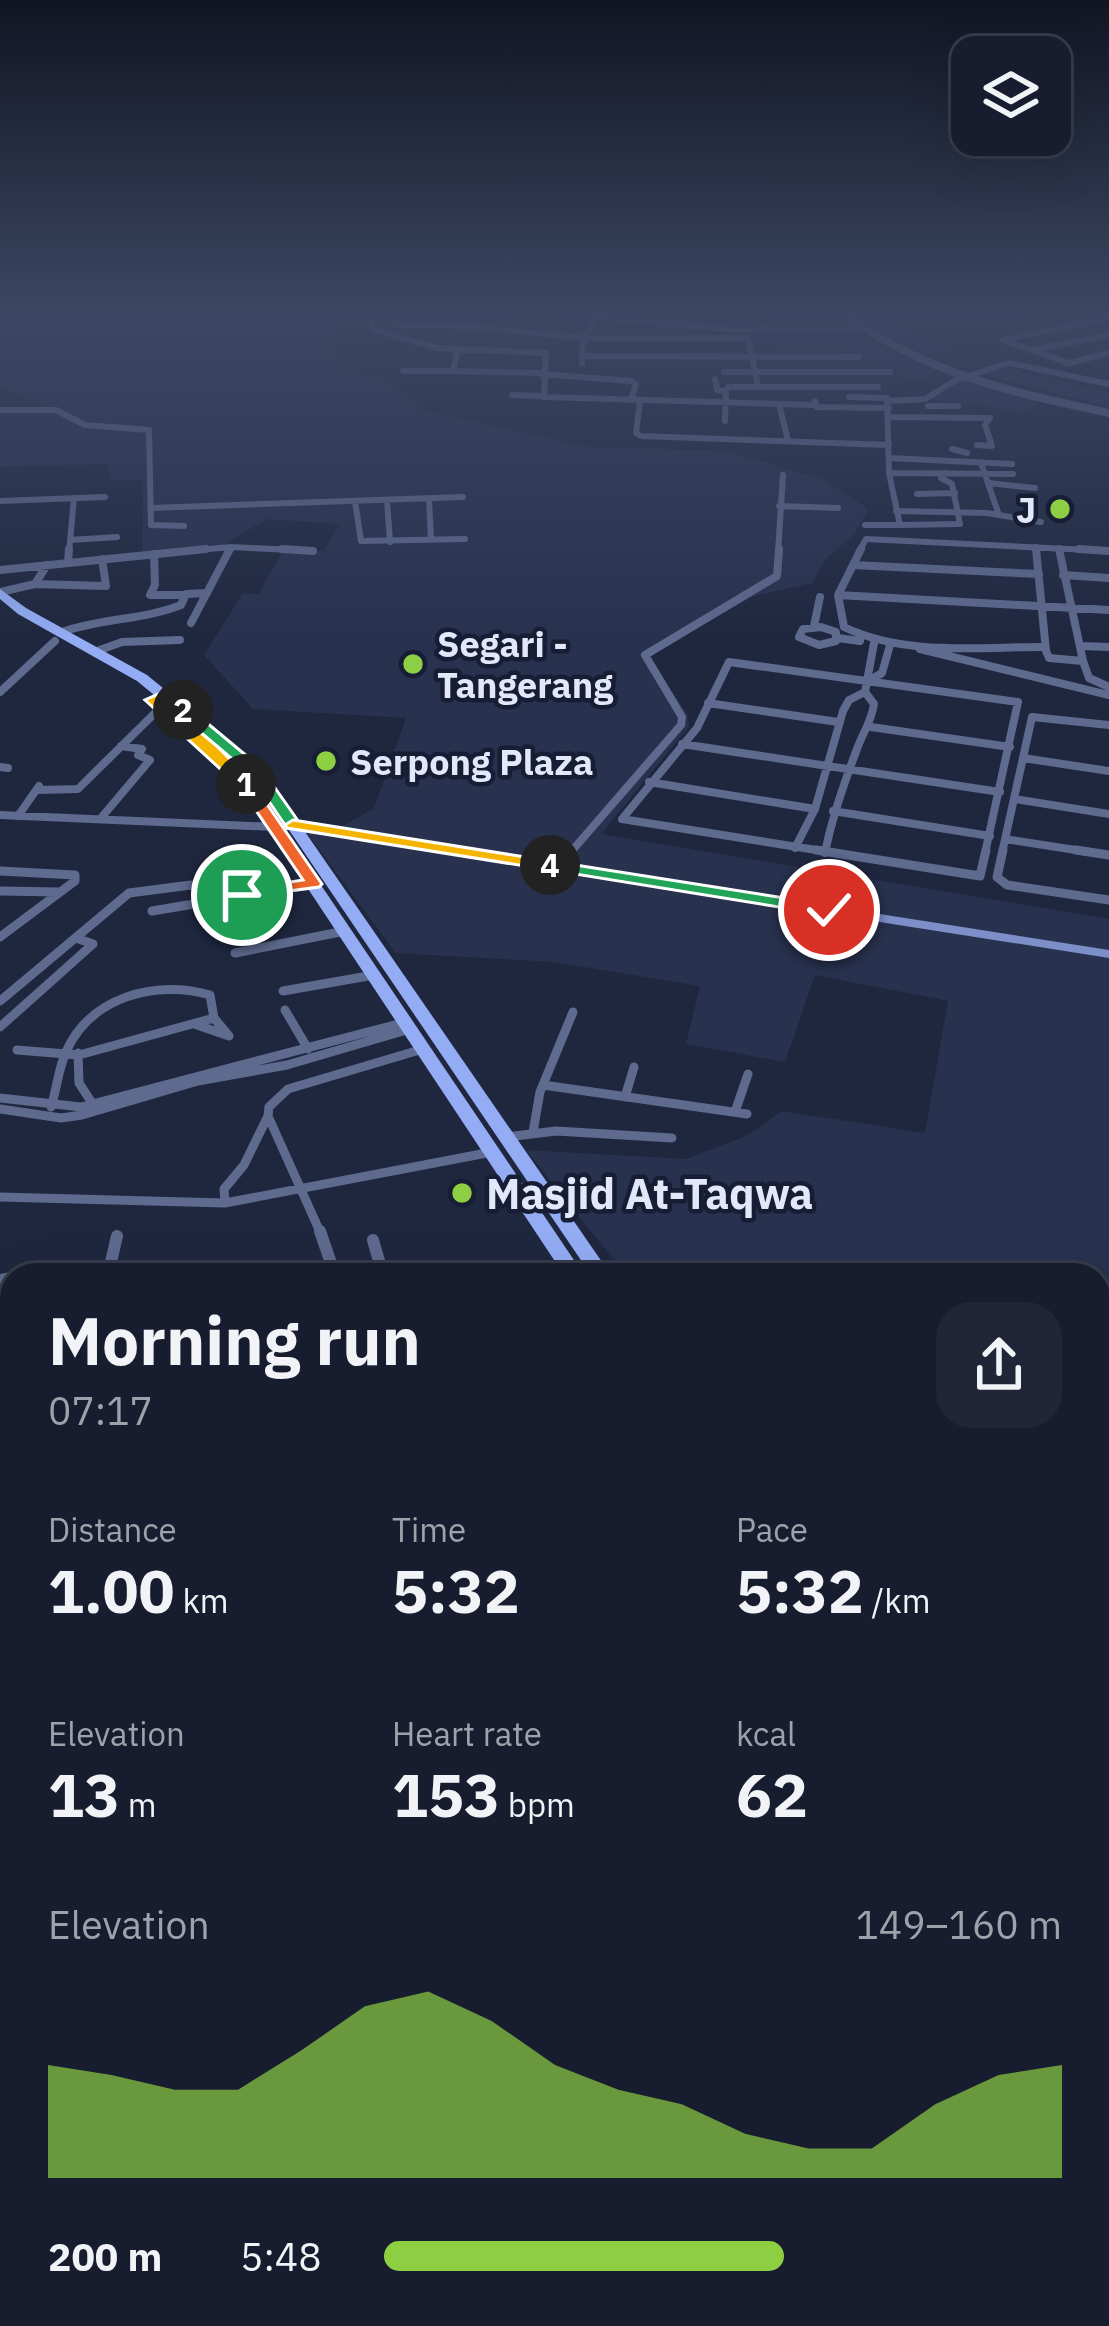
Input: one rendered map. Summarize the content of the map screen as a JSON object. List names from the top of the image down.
{
  "places": [
    "J",
    "Segari - Tangerang",
    "Serpong Plaza",
    "Masjid At-Taqwa"
  ],
  "page": {
    "pins": ["2", "1", "4"],
    "heading": ["Morning run", "07:17"],
    "stats": [
      ["Distance", "1.00 km"],
      ["Time", "5:32"],
      ["Pace", "5:32 /km"],
      ["Elevation", "13 m"],
      ["Heart rate", "153 bpm"],
      ["kcal", "62"]
    ],
    "chart": ["Elevation", "149–160 m"],
    "list": [
      {
        "name": "200 m",
        "note": "5:48"
      }
    ]
  }
}
